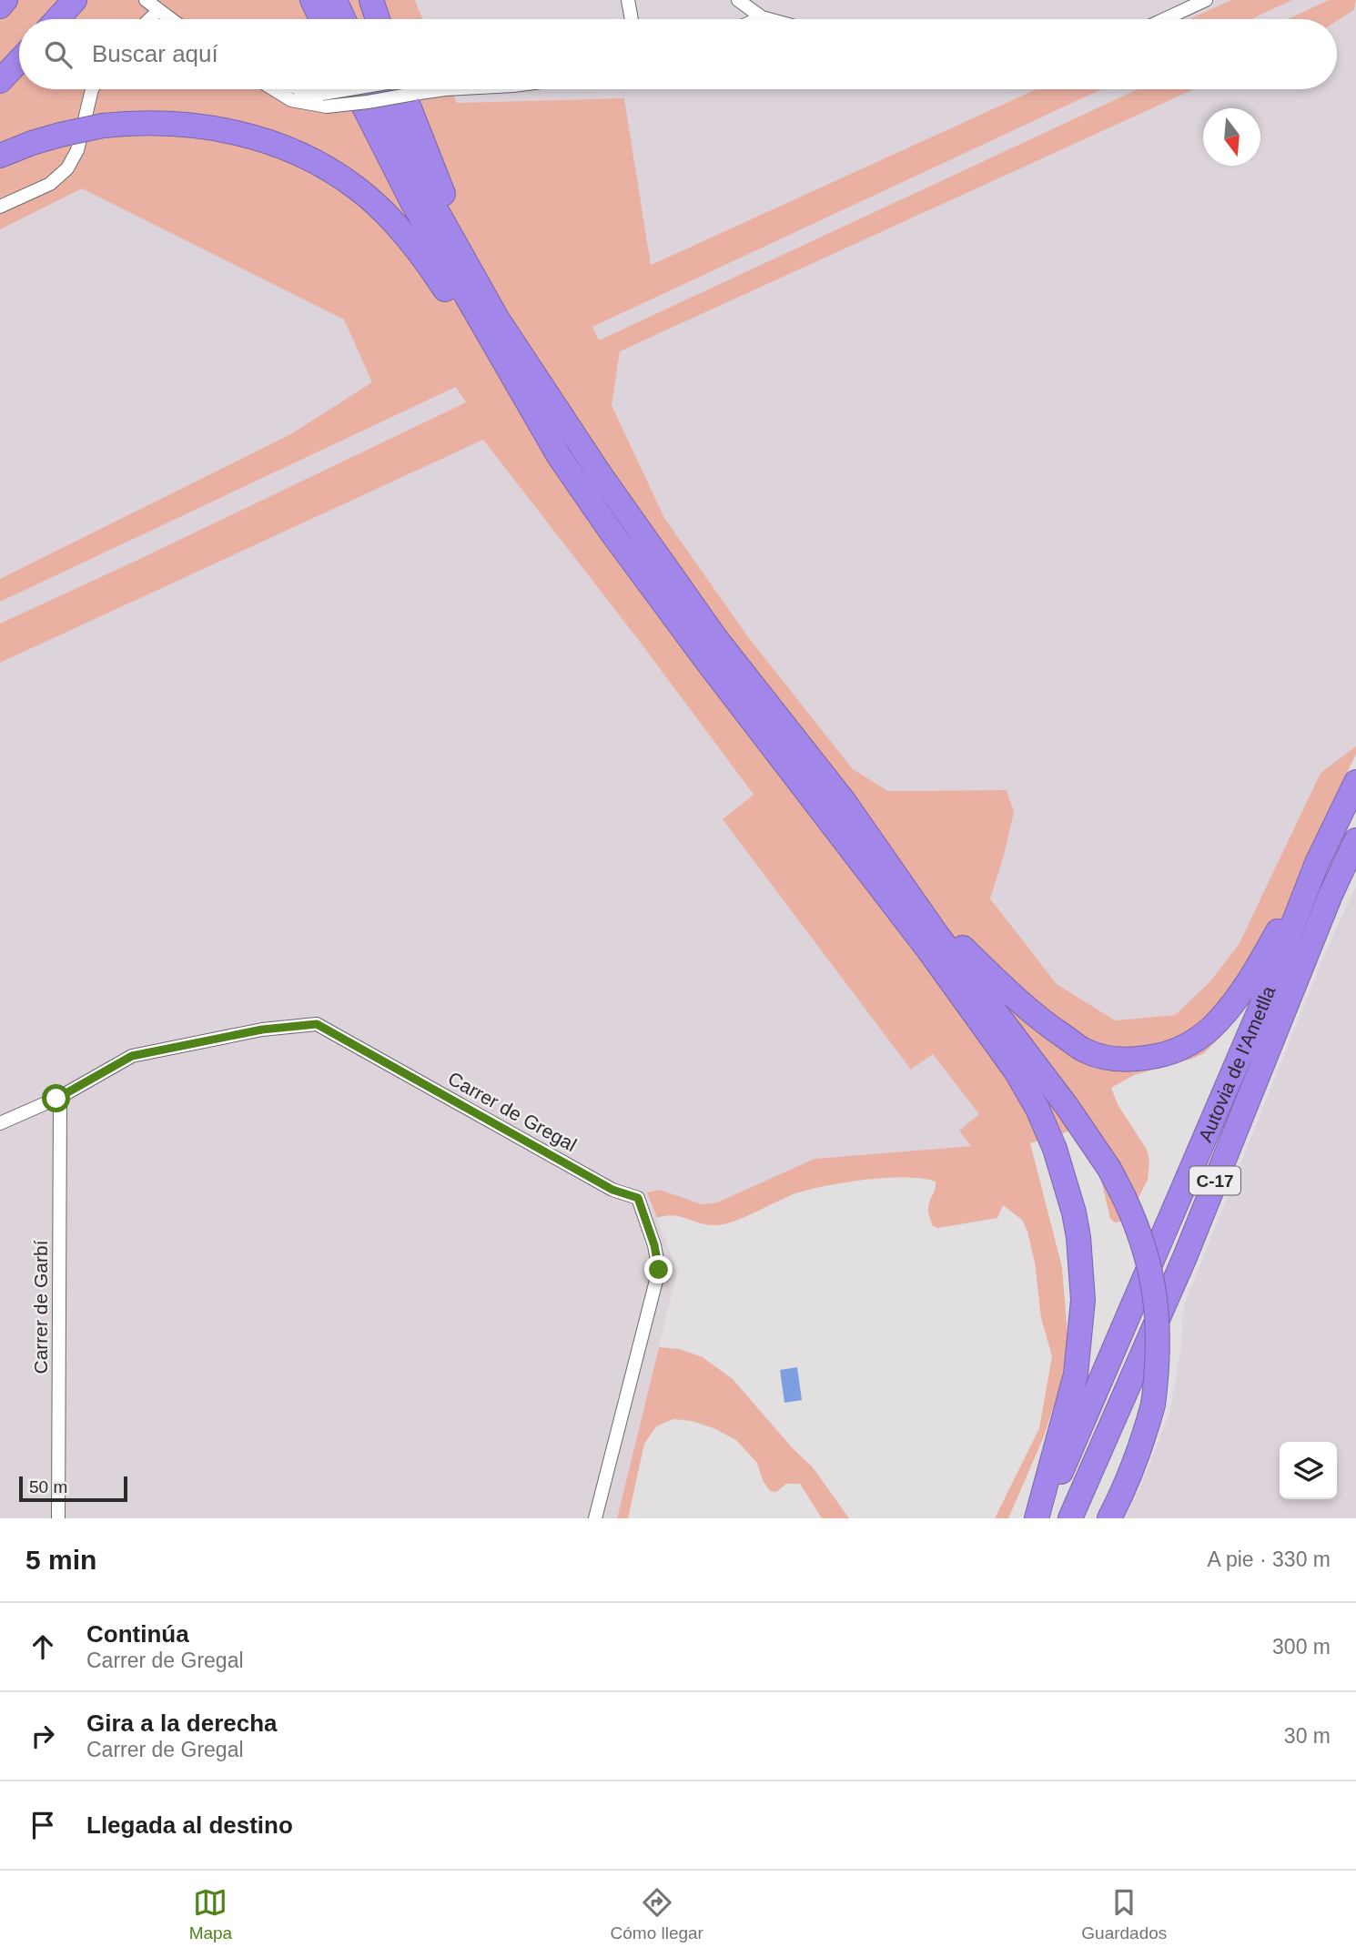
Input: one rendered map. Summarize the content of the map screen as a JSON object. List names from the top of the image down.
{
  "streets": {
    "highway": ["Autovia de l'Ametlla", "C-17"],
    "street": ["Carrer de Gregal", "Carrer de Garbí"]
  },
  "crossings": [
    ["Carrer de Gregal", "Carrer de Garbí"]
  ],
  "scale_bar": "50 m",
  "north": "bottom",
  "page": {
    "search": "Buscar aquí",
    "scale": "50 m",
    "heading": ["5 min", "A pie · 330 m"],
    "list": [
      ["Continúa", "Carrer de Gregal", "300 m"],
      ["Gira a la derecha", "Carrer de Gregal", "30 m"],
      "Llegada al destino"
    ],
    "nav": ["Mapa", "Cómo llegar", "Guardados"]
  }
}
